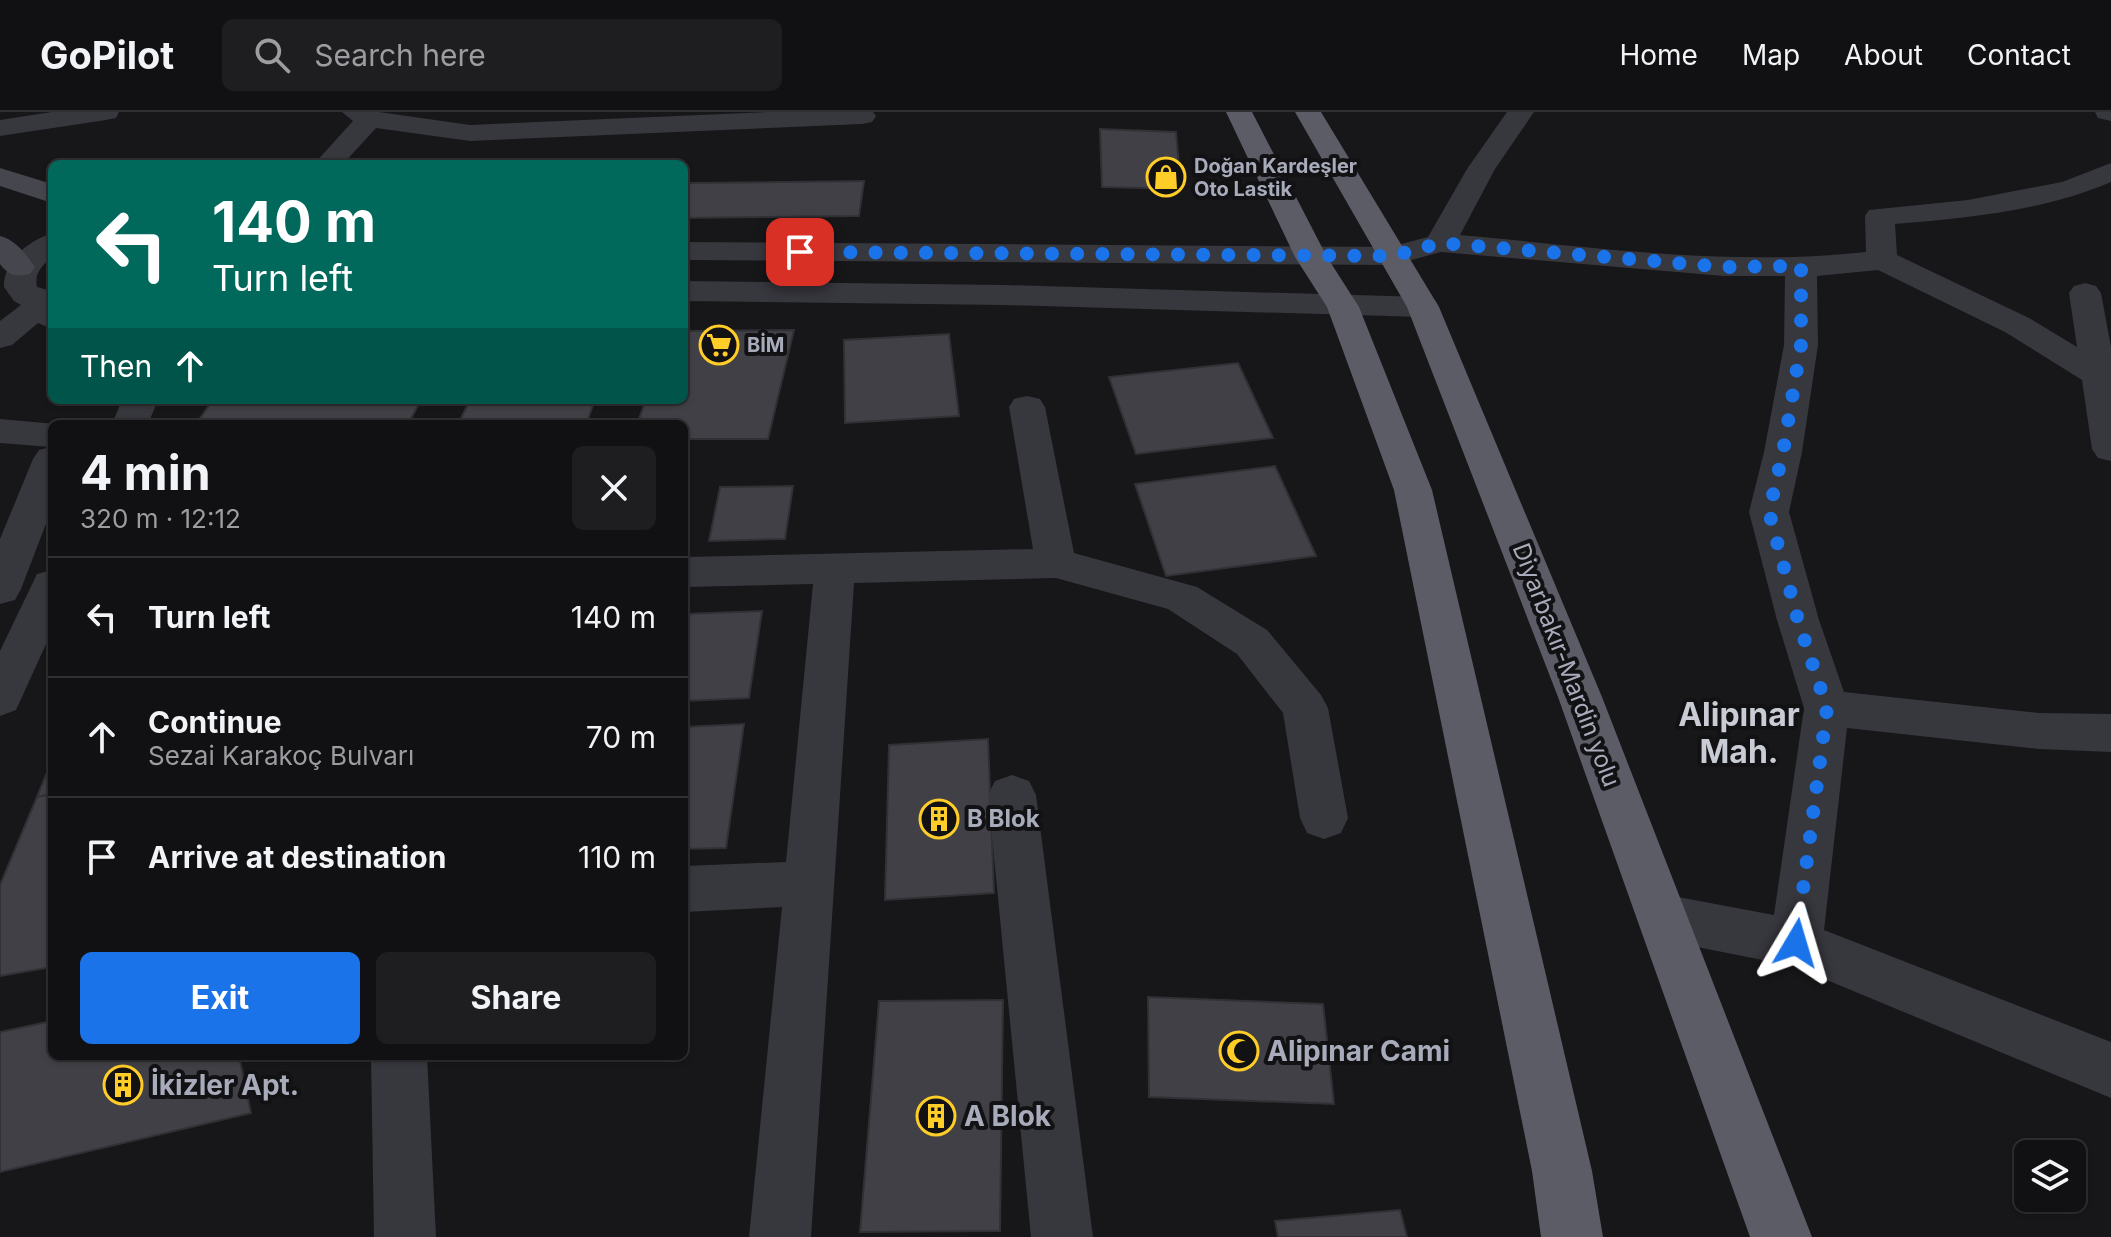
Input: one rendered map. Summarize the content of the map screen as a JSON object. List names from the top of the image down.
{
  "streets": {
    "highway": ["Diyarbakır-Mardin yolu"]
  },
  "districts": ["Alipınar Mah."],
  "places": {
    "shop": ["Doğan Kardeşler Oto Lastik"],
    "supermarket": ["BİM"],
    "building": ["B Blok", "İkizler Apt.", "A Blok"],
    "mosque": ["Alipınar Cami"]
  },
  "page": {
    "header": "GoPilot",
    "search": "Search here",
    "nav": [
      "Home",
      "Map",
      "About",
      "Contact"
    ],
    "turn": ["140 m", "Turn left"],
    "then": "Then",
    "heading": ["4 min", "320 m · 12:12"],
    "list": [
      {
        "name": "Turn left",
        "value": "140 m"
      },
      {
        "name": "Continue",
        "note": "Sezai Karakoç Bulvarı",
        "value": "70 m"
      },
      {
        "name": "Arrive at destination",
        "value": "110 m"
      }
    ],
    "buttons": ["Exit", "Share"]
  }
}
